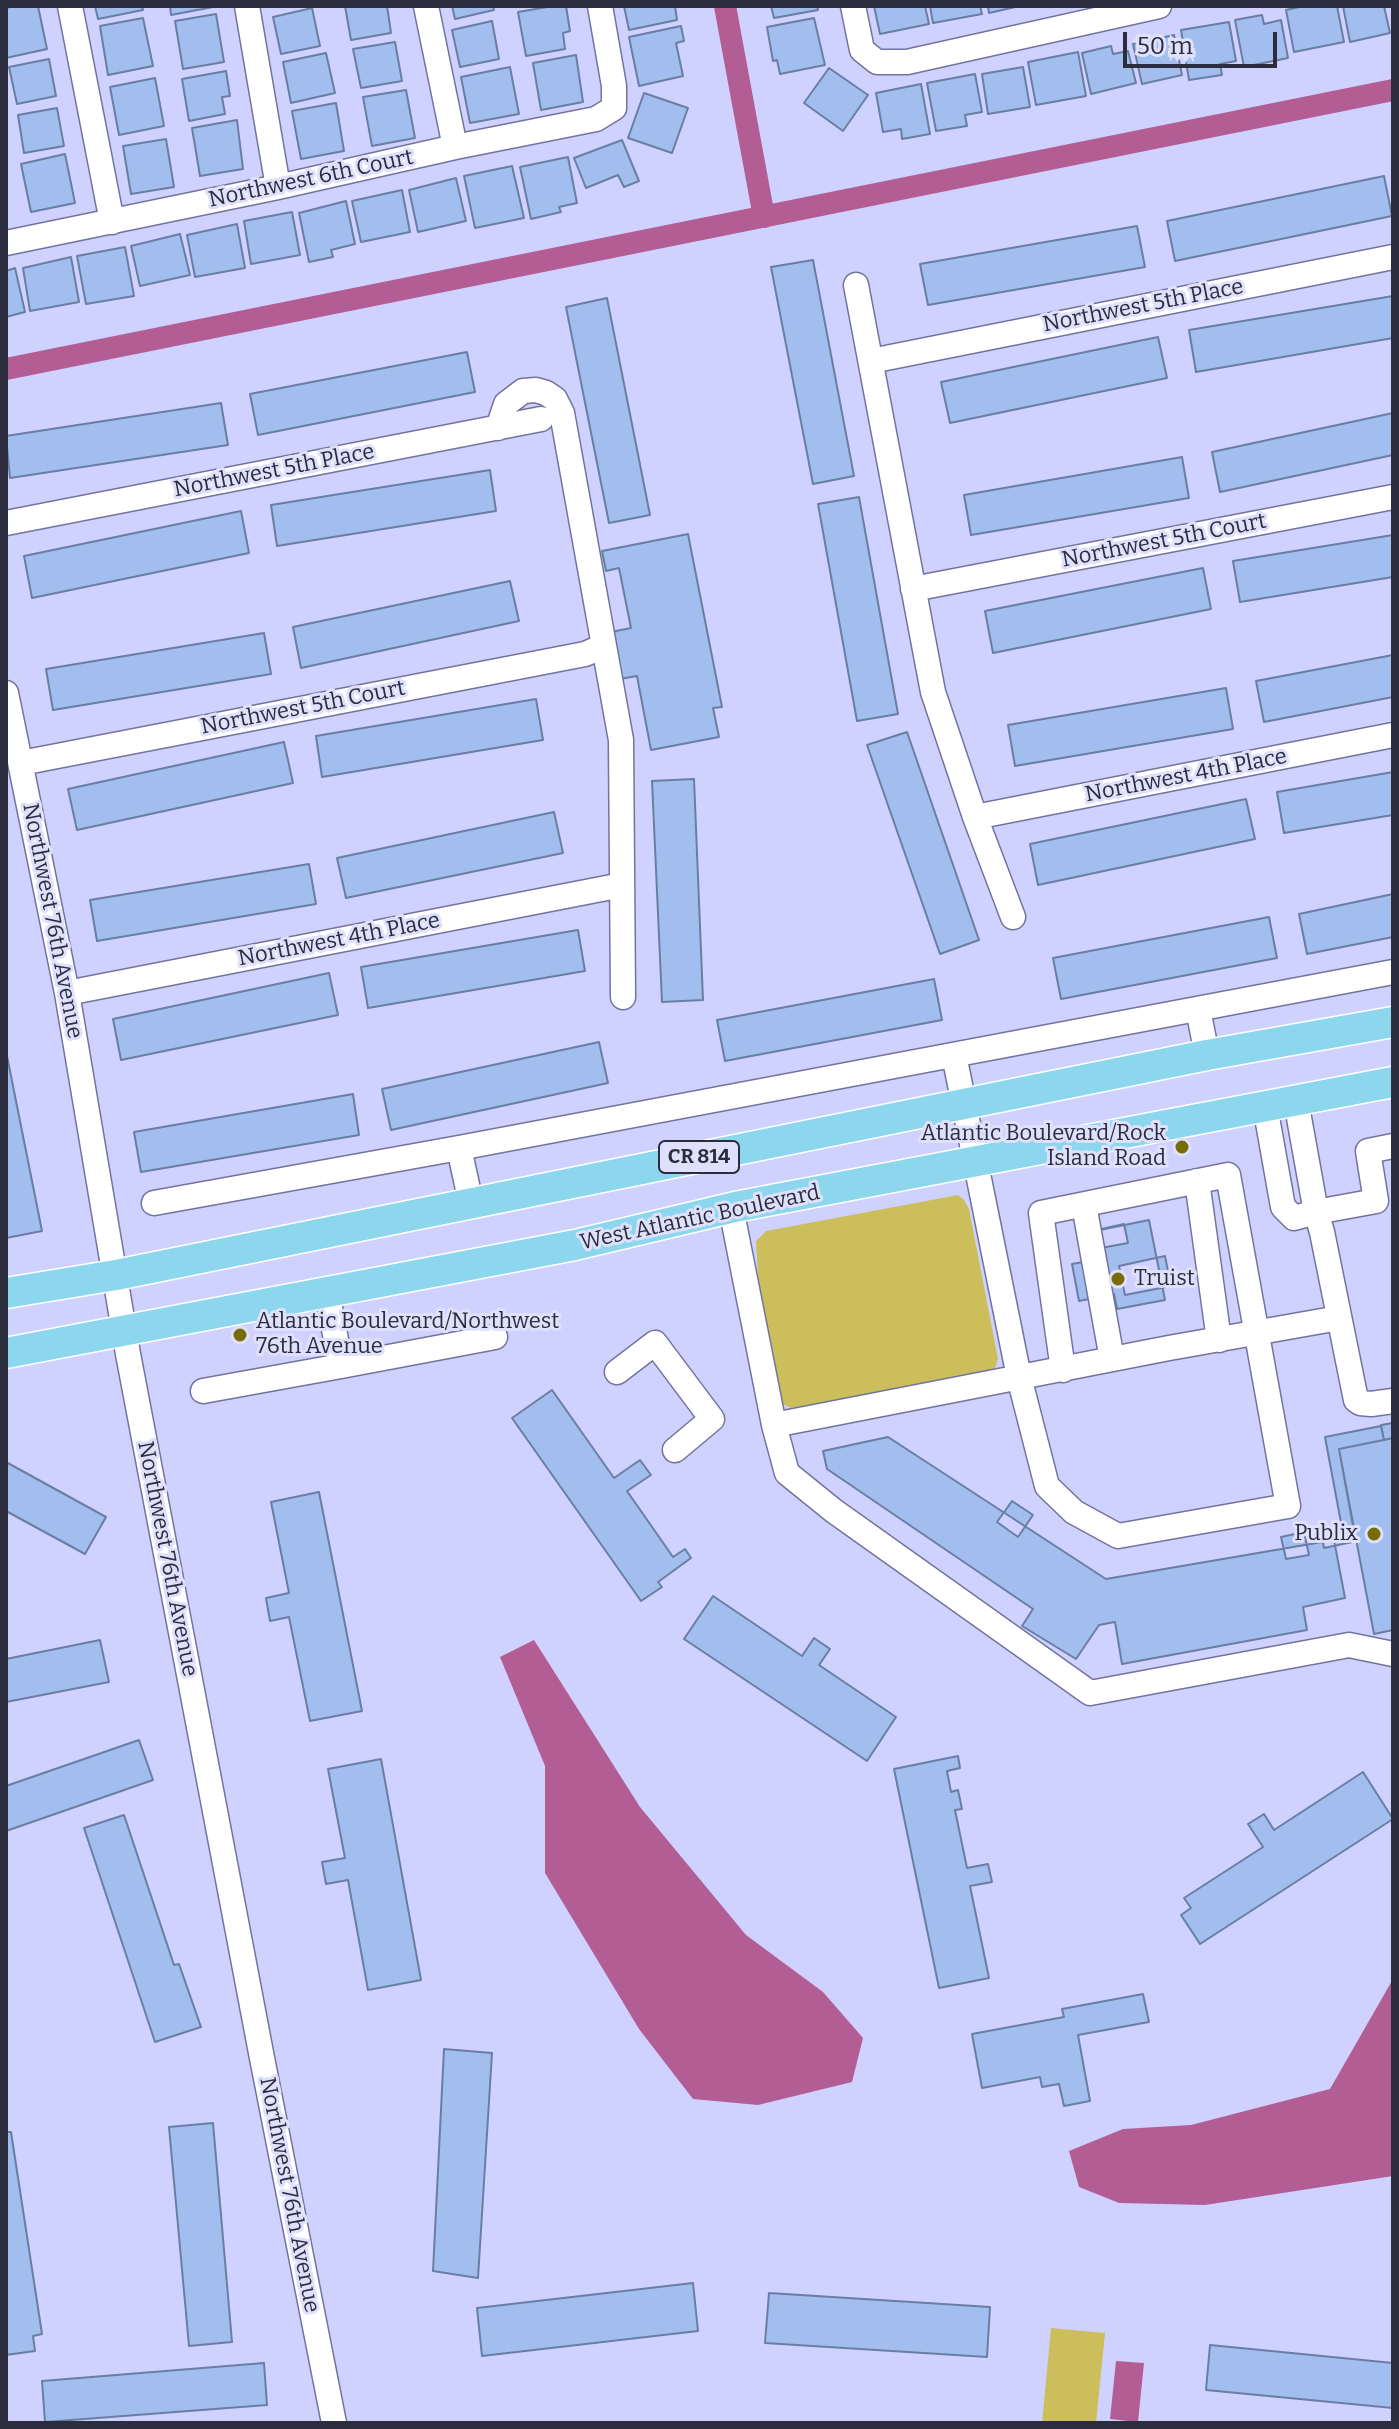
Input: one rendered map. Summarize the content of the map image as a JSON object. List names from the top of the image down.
{
  "streets": {
    "main road": ["CR 814", "West Atlantic Boulevard"],
    "street": [
      "Northwest 6th Court",
      "Northwest 5th Place",
      "Northwest 5th Court",
      "Northwest 4th Place",
      "Northwest 76th Avenue"
    ]
  },
  "crossings": [
    ["Northwest 5th Court", "Northwest 76th Avenue"],
    ["Northwest 4th Place", "Northwest 76th Avenue"],
    ["Northwest 76th Avenue", "CR 814"],
    ["Northwest 76th Avenue", "West Atlantic Boulevard"]
  ],
  "places": [
    "Atlantic Boulevard/Rock Island Road",
    "Truist",
    "Atlantic Boulevard/Northwest 76th Avenue",
    "Publix"
  ],
  "scale_bar": "50 m"
}
